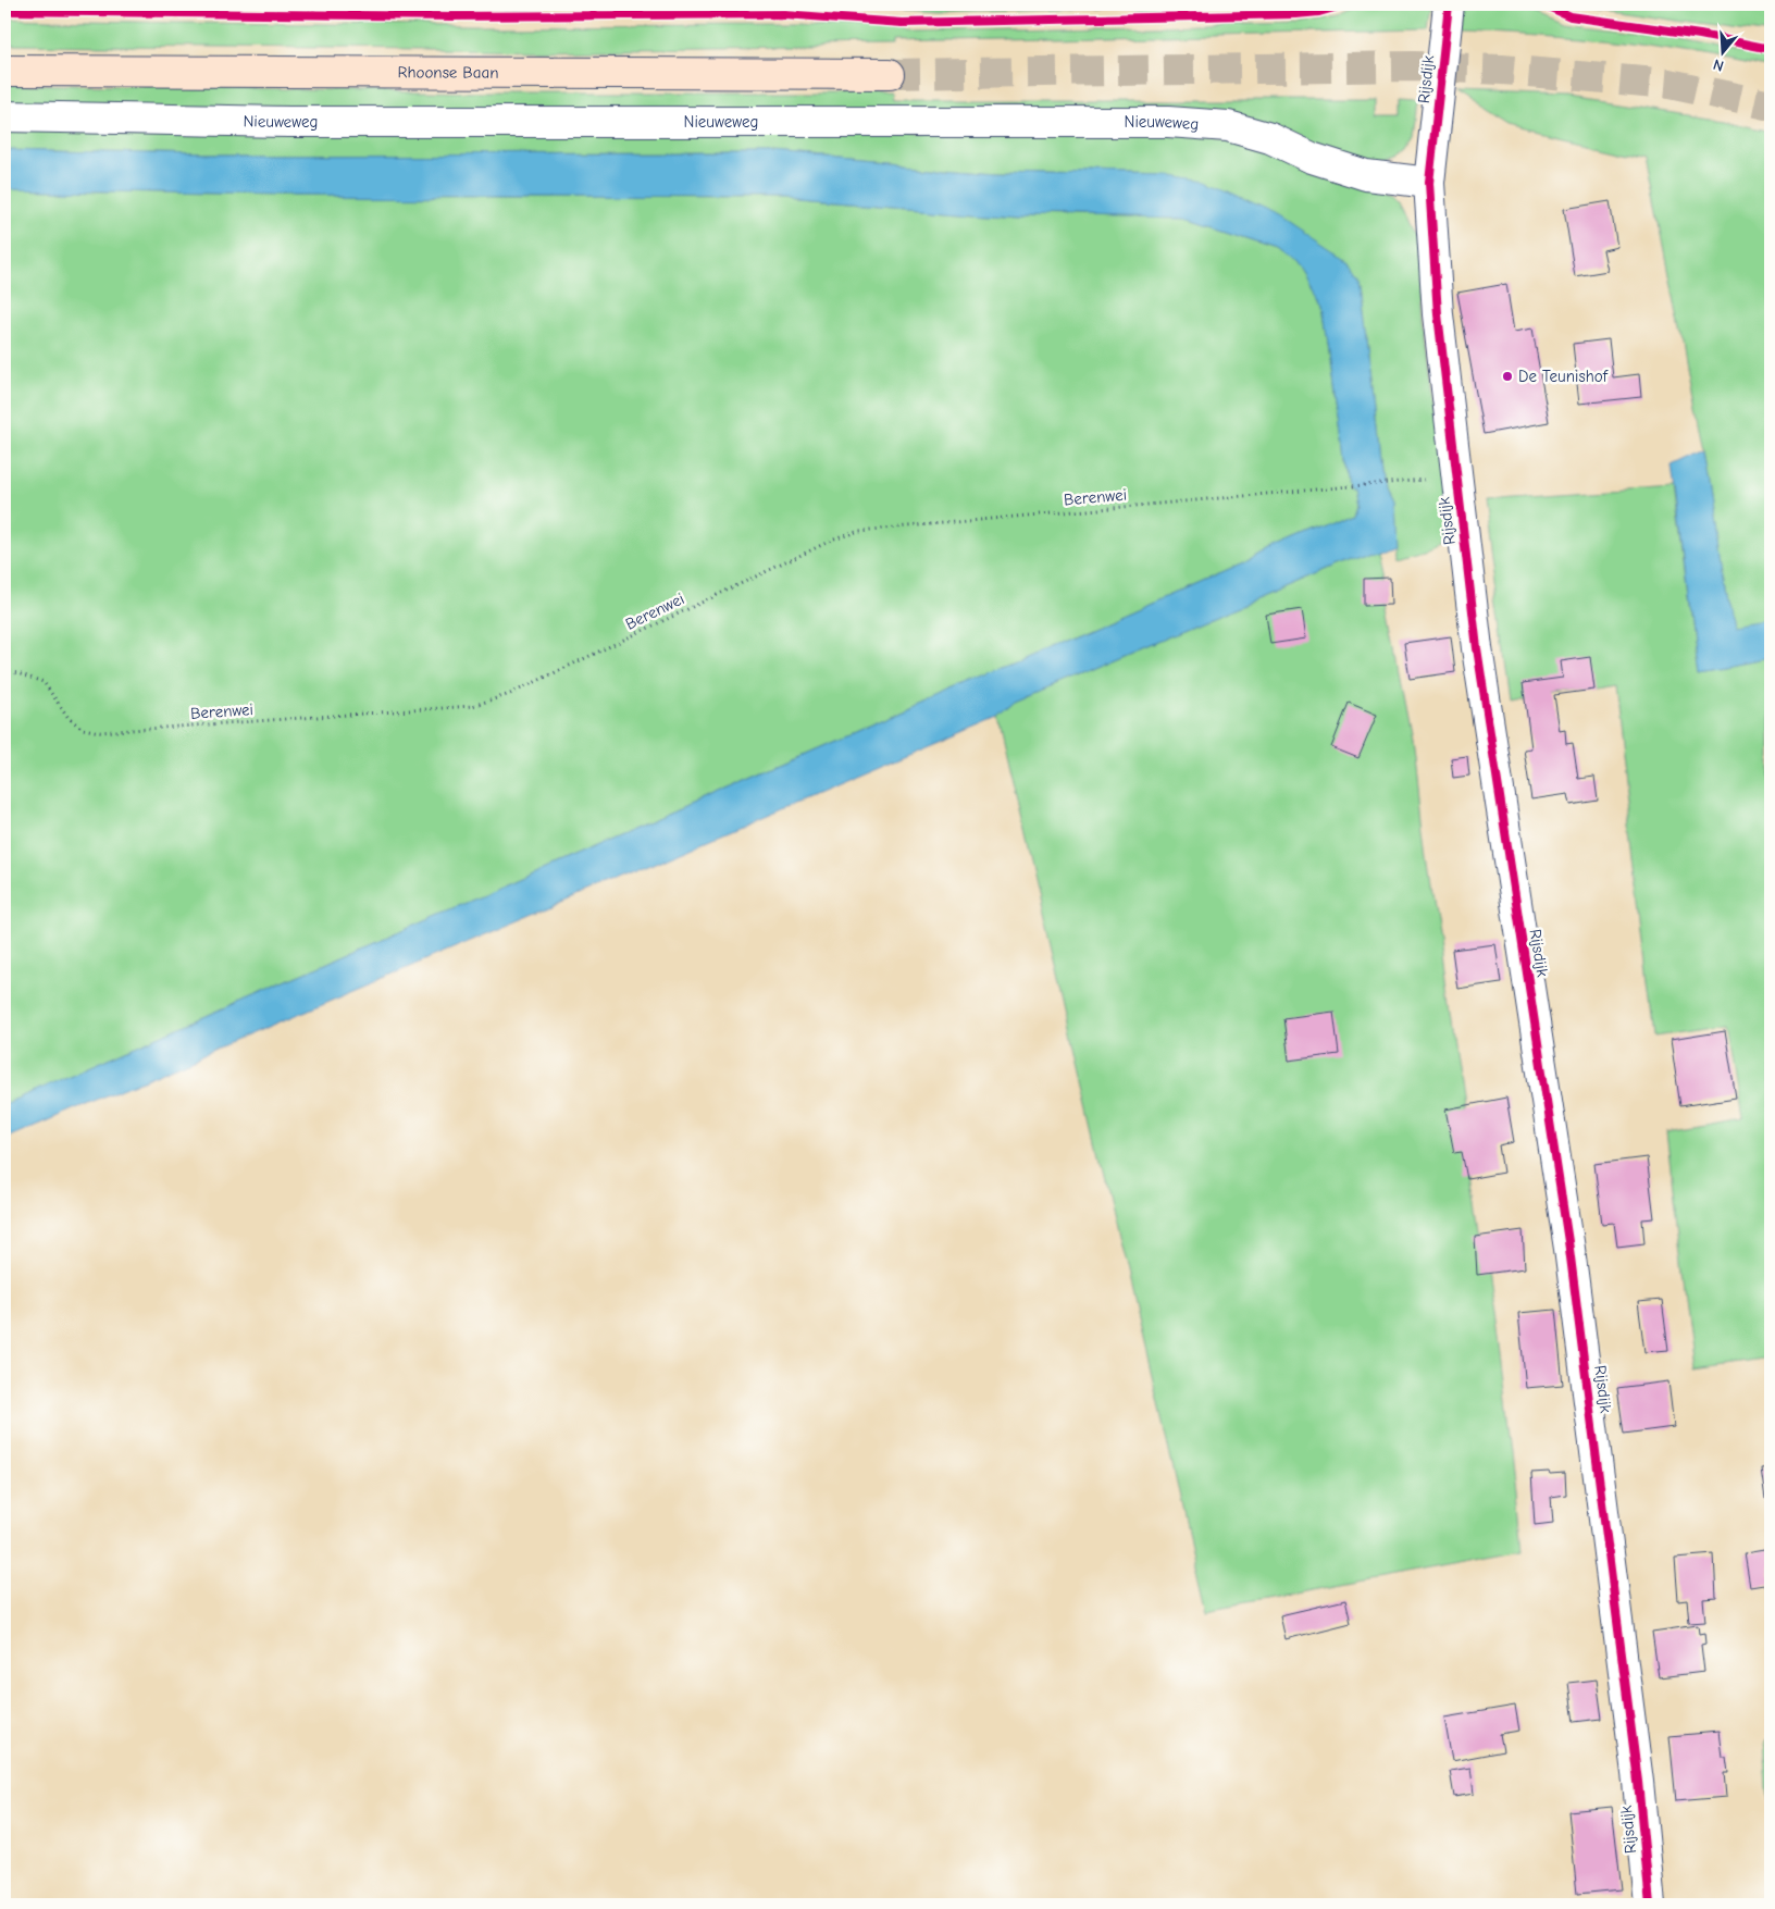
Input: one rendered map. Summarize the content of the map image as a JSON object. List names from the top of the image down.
{
  "streets": {
    "main road": ["Rhoonse Baan"],
    "street": ["Rijsdijk", "Nieuweweg"],
    "path": ["Berenwei"]
  },
  "crossings": [
    ["Rijsdijk", "Nieuweweg"]
  ],
  "places": ["De Teunishof"],
  "north": "bottom"
}
